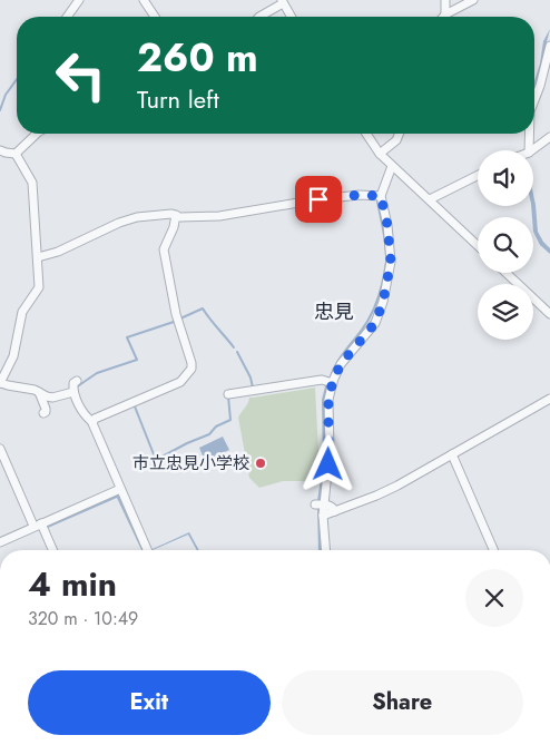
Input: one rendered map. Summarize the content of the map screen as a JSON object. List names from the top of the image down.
{
  "districts": ["忠見"],
  "places": ["市立忠見小学校"],
  "page": {
    "turn": ["260 m", "Turn left"],
    "heading": ["4 min", "320 m · 10:49"],
    "buttons": ["Exit", "Share"]
  }
}
